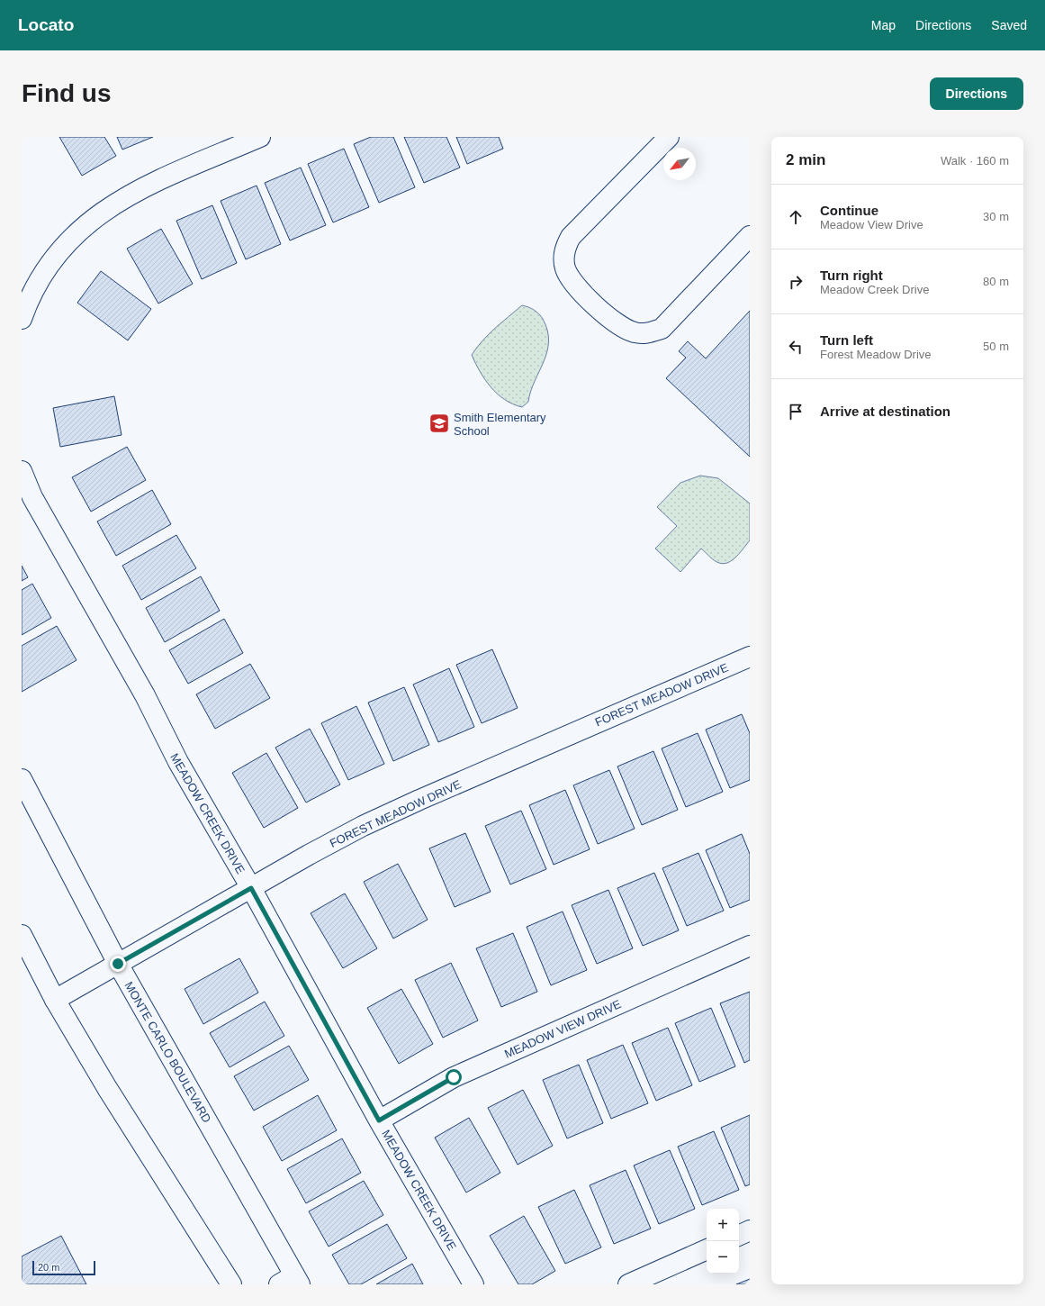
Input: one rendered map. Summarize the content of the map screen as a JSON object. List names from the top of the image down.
{
  "streets": {
    "street": [
      "FOREST MEADOW DRIVE",
      "MEADOW CREEK DRIVE",
      "MEADOW VIEW DRIVE",
      "MONTE CARLO BOULEVARD"
    ]
  },
  "crossings": [
    ["FOREST MEADOW DRIVE", "MEADOW CREEK DRIVE"],
    ["FOREST MEADOW DRIVE", "MONTE CARLO BOULEVARD"],
    ["MEADOW CREEK DRIVE", "MEADOW VIEW DRIVE"]
  ],
  "places": {
    "school or university": ["Smith Elementary School"]
  },
  "scale_bar": "20 m",
  "north": "bottom left",
  "page": {
    "header": "Locato",
    "nav": ["Map", "Directions", "Saved"],
    "buttons": "Directions",
    "title": "Find us",
    "heading": ["2 min", "Walk · 160 m"],
    "list": [
      ["Continue", "Meadow View Drive", "30 m"],
      ["Turn right", "Meadow Creek Drive", "80 m"],
      ["Turn left", "Forest Meadow Drive", "50 m"],
      "Arrive at destination"
    ],
    "map_buttons": ["+", "−"],
    "scale": "20 m"
  }
}
